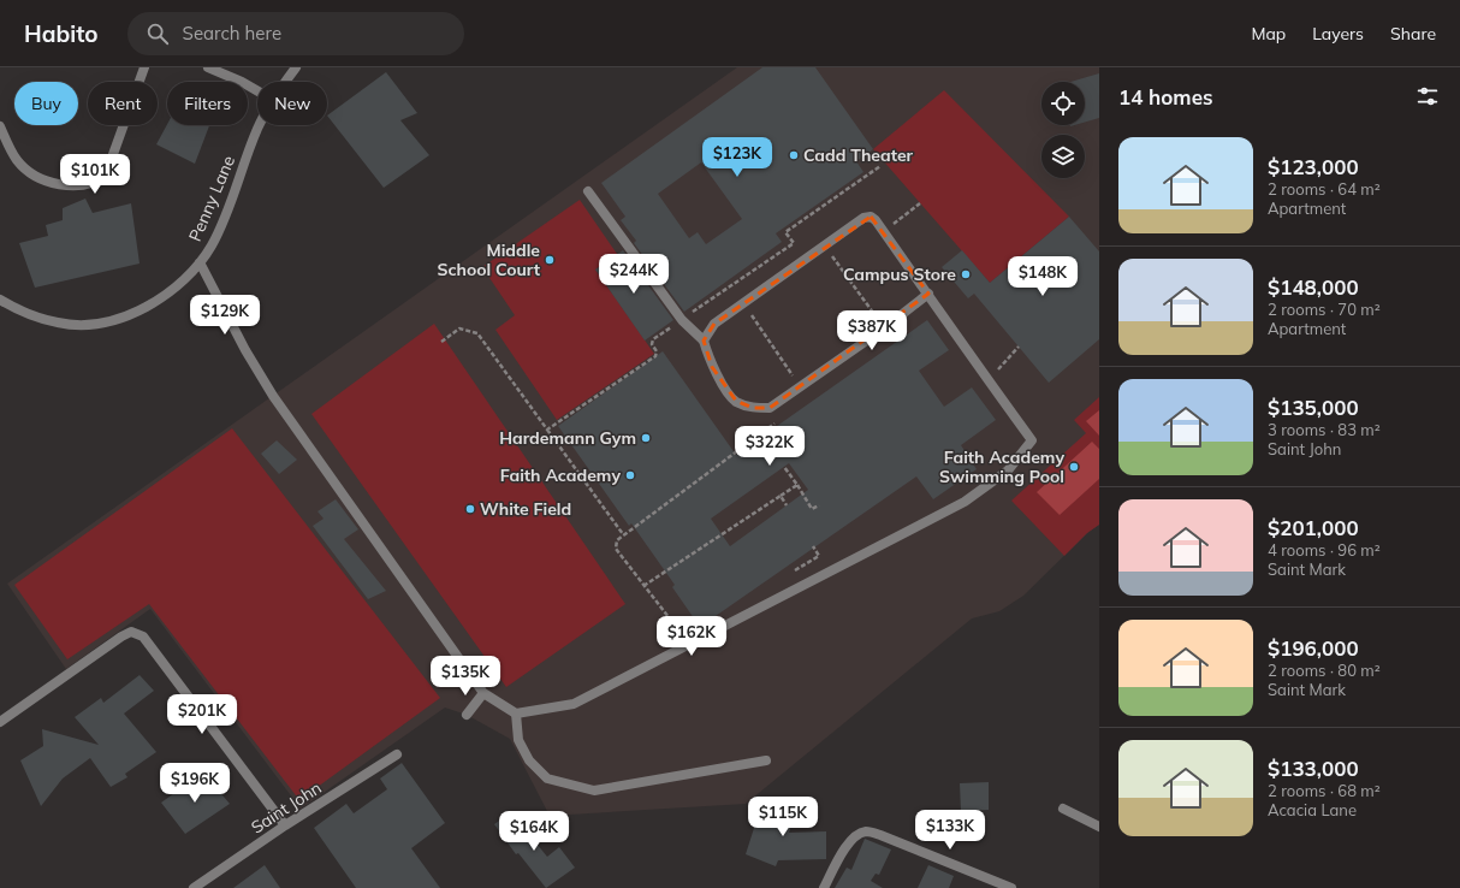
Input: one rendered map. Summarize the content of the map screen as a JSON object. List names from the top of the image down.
{
  "streets": {
    "street": ["Penny Lane", "Saint John"]
  },
  "places": [
    "Cadd Theater",
    "Middle School Court",
    "Campus Store",
    "Hardemann Gym",
    "Faith Academy Swimming Pool",
    "Faith Academy",
    "White Field"
  ],
  "page": {
    "header": "Habito",
    "search": "Search here",
    "nav": ["Map", "Layers", "Share"],
    "heading": "14 homes",
    "chip": [
      "Buy",
      "Rent",
      "Filters",
      "New"
    ],
    "list": [
      {
        "name": "$123,000",
        "note": "2 rooms · 64 m² · Apartment"
      },
      {
        "name": "$148,000",
        "note": "2 rooms · 70 m² · Apartment"
      },
      {
        "name": "$135,000",
        "note": "3 rooms · 83 m² · Saint John"
      },
      {
        "name": "$201,000",
        "note": "4 rooms · 96 m² · Saint Mark"
      },
      {
        "name": "$196,000",
        "note": "2 rooms · 80 m² · Saint Mark"
      },
      {
        "name": "$133,000",
        "note": "2 rooms · 68 m² · Acacia Lane"
      }
    ],
    "price": [
      "$123K",
      "$101K",
      "$244K",
      "$148K",
      "$129K",
      "$387K",
      "$322K",
      "$162K",
      "$135K",
      "$201K",
      "$196K",
      "$115K",
      "$133K",
      "$164K"
    ]
  }
}
